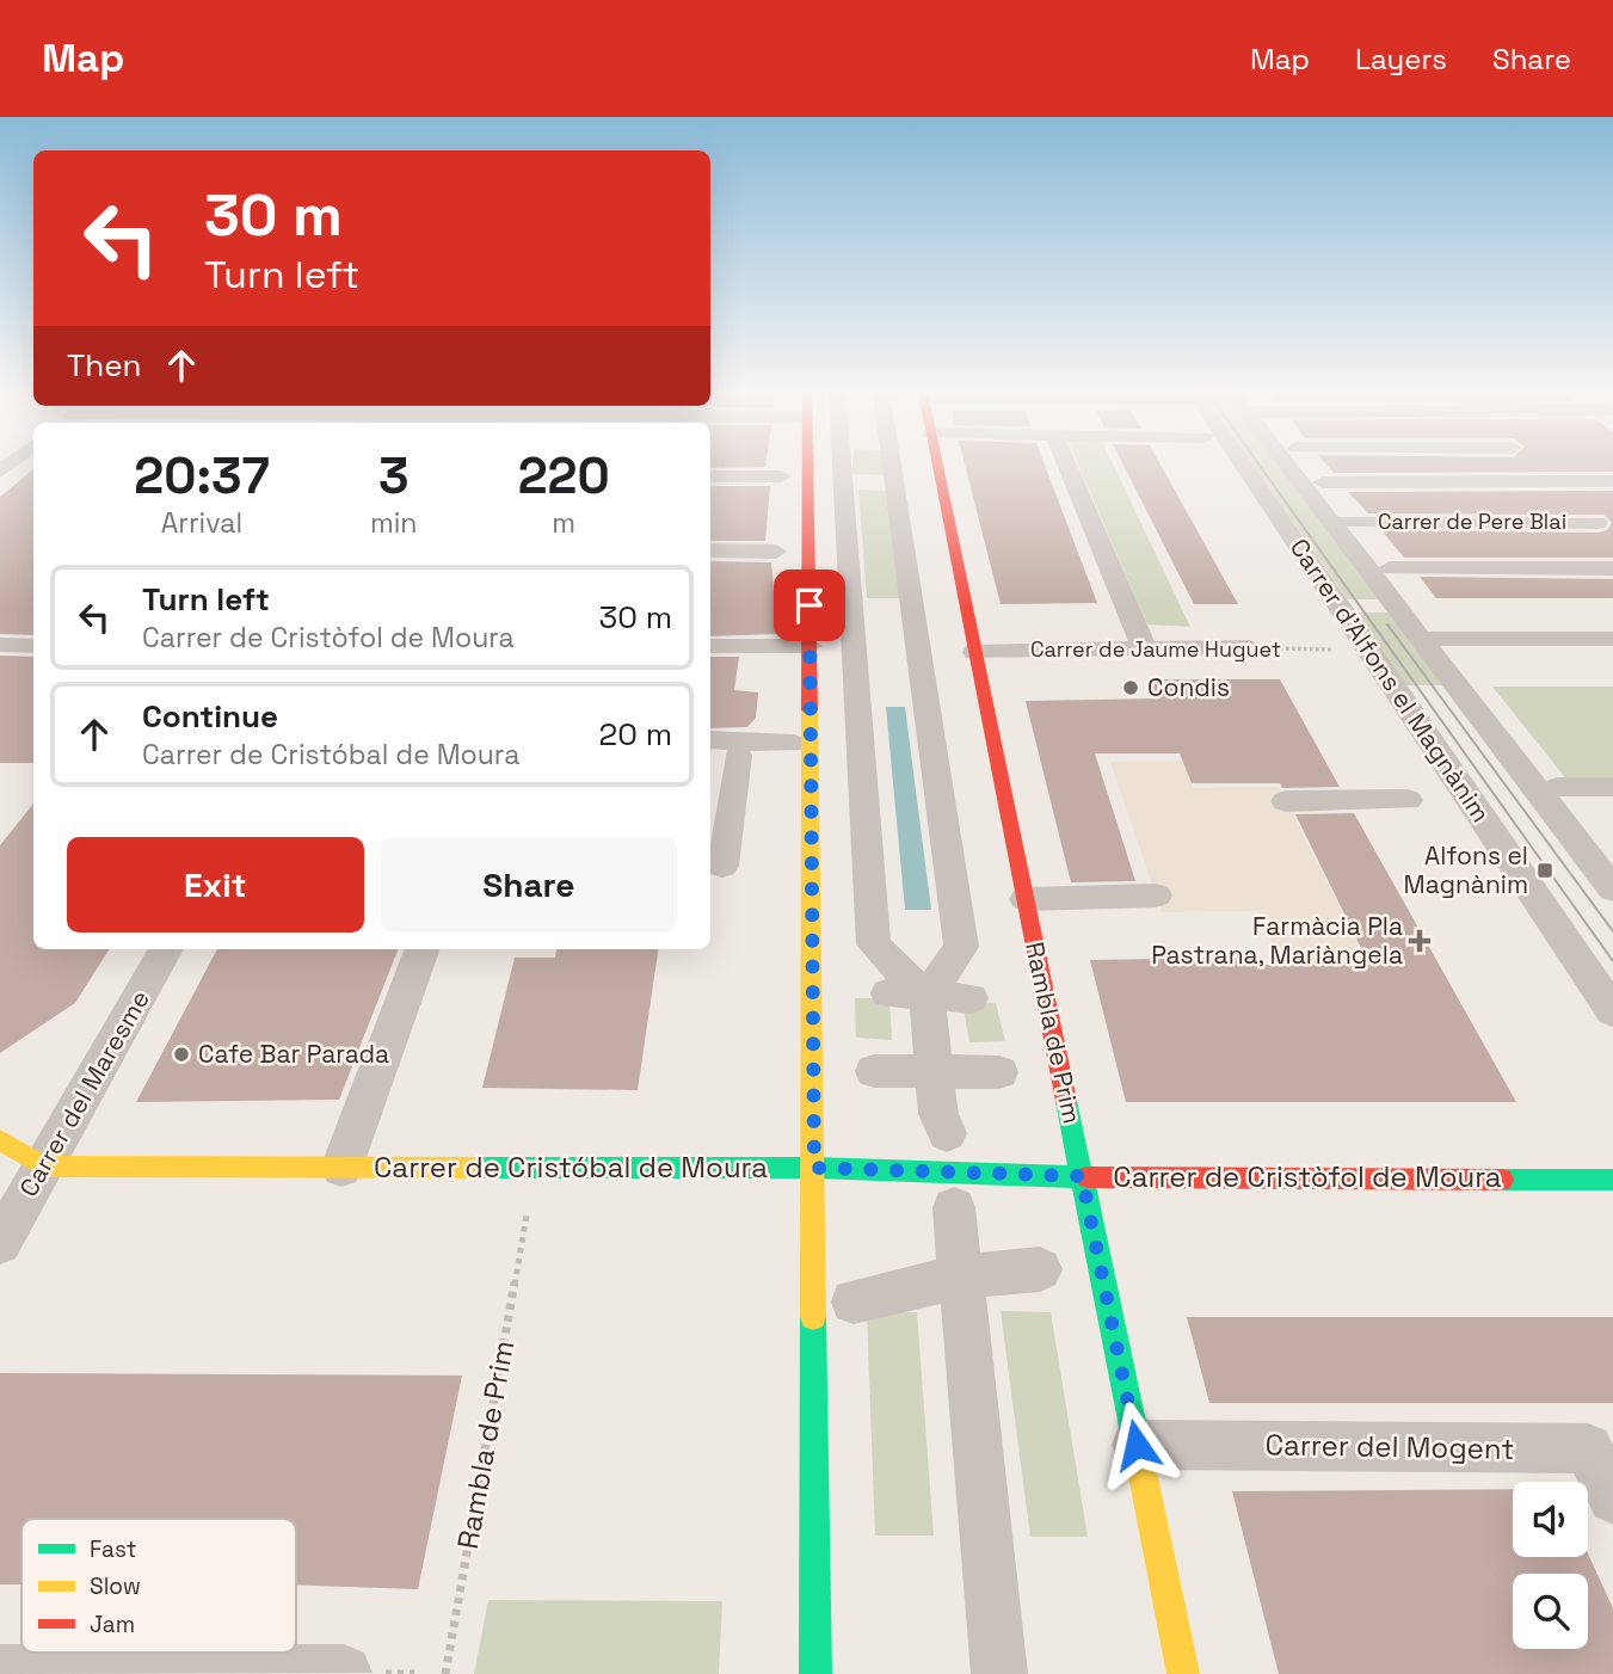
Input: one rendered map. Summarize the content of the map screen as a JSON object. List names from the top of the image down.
{
  "streets": {
    "main road": ["Rambla de Prim", "Carrer de Cristóbal de Moura", "Carrer de Cristòfol de Moura"],
    "street": [
      "Carrer de Pere Blai",
      "Carrer de Jaume Huguet",
      "Carrer d'Alfons el Magnànim",
      "Carrer del Maresme",
      "Carrer del Mogent"
    ]
  },
  "crossings": [
    ["Carrer de Jaume Huguet", "Rambla de Prim"],
    ["Rambla de Prim", "Carrer de Cristòfol de Moura"],
    ["Rambla de Prim", "Carrer del Mogent"],
    ["Carrer del Maresme", "Carrer de Cristóbal de Moura"],
    ["Carrer de Cristóbal de Moura", "Carrer de Cristòfol de Moura"]
  ],
  "places": {
    "other": ["Condis", "Cafe Bar Parada"],
    "transit": ["Alfons el Magnànim"],
    "health": ["Farmàcia Pla Pastrana, Mariàngela"]
  },
  "legend": ["Fast", "Slow", "Jam"],
  "page": {
    "header": "Map",
    "nav": ["Map", "Layers", "Share"],
    "turn": ["30 m", "Turn left"],
    "then": "Then",
    "eta": [
      "20:37",
      "Arrival",
      "3",
      "min",
      "220",
      "m"
    ],
    "list": [
      {
        "name": "Turn left",
        "note": "Carrer de Cristòfol de Moura",
        "value": "30 m"
      },
      {
        "name": "Continue",
        "note": "Carrer de Cristóbal de Moura",
        "value": "20 m"
      }
    ],
    "buttons": ["Exit", "Share"]
  }
}
